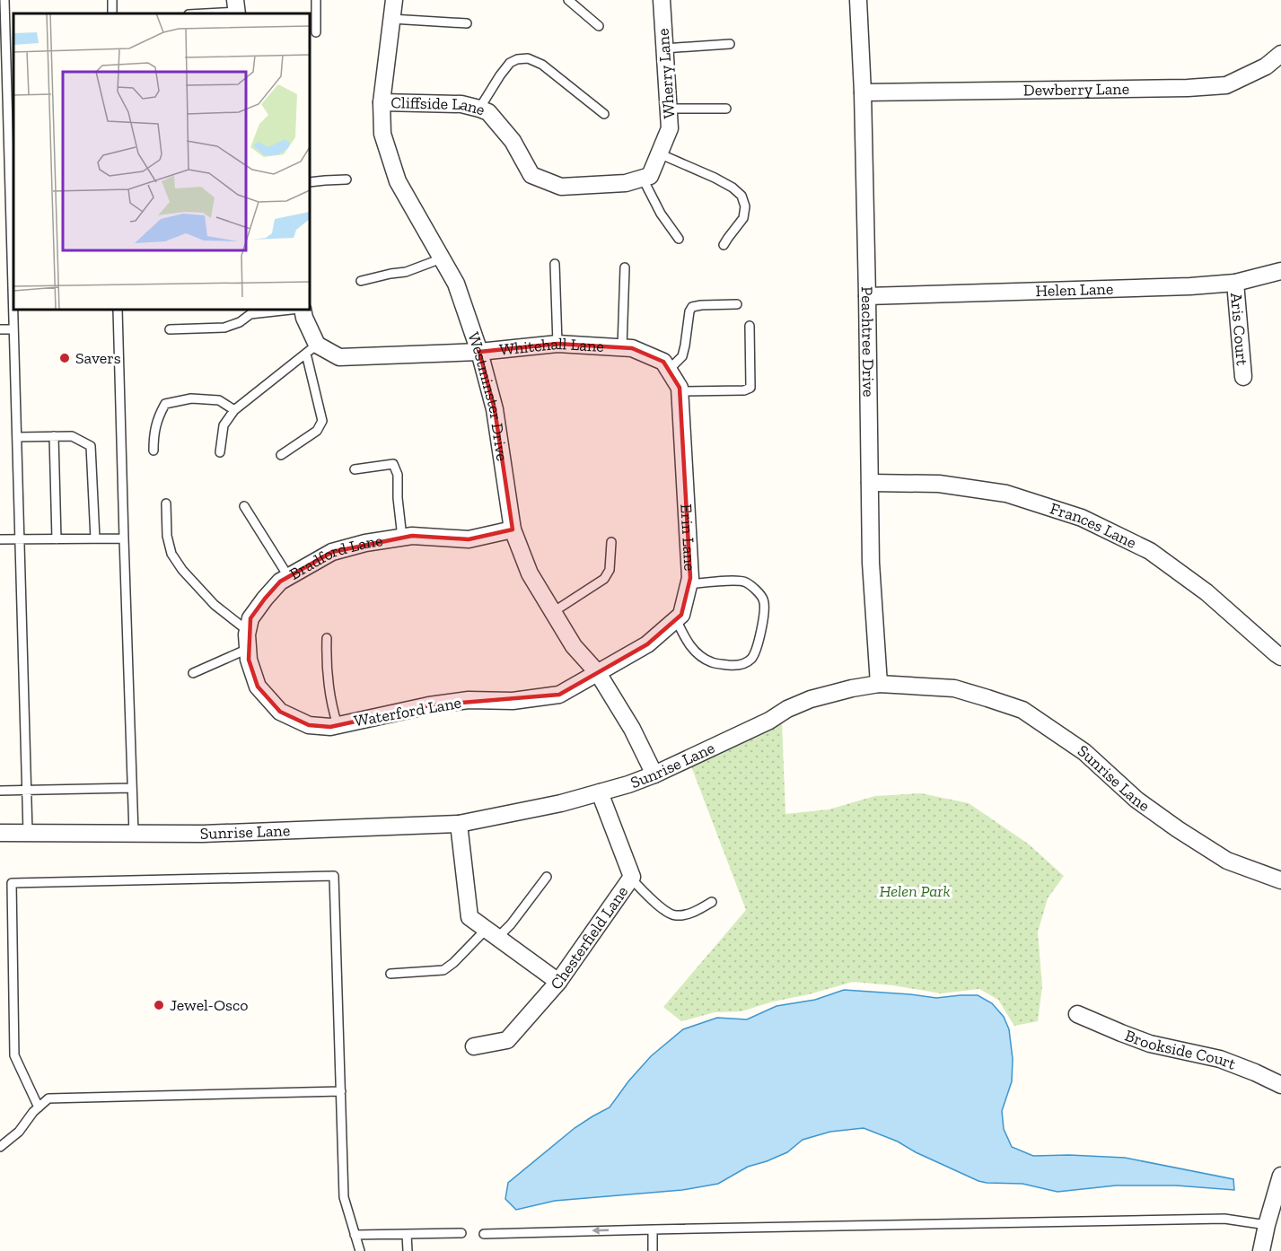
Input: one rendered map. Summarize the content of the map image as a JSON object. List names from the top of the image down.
{
  "streets": {
    "street": [
      "Wherry Lane",
      "Dewberry Lane",
      "Cliffside Lane",
      "Helen Lane",
      "Aris Court",
      "Peachtree Drive",
      "Whitehall Lane",
      "Westminster Drive",
      "Frances Lane",
      "Erin Lane",
      "Bradford Lane",
      "Waterford Lane",
      "Sunrise Lane",
      "Chesterfield Lane",
      "Brookside Court"
    ]
  },
  "crossings": [
    ["Wherry Lane", "Cliffside Lane"],
    ["Dewberry Lane", "Peachtree Drive"],
    ["Cliffside Lane", "Westminster Drive"],
    ["Helen Lane", "Aris Court"],
    ["Helen Lane", "Peachtree Drive"],
    ["Peachtree Drive", "Frances Lane"],
    ["Peachtree Drive", "Sunrise Lane"],
    ["Whitehall Lane", "Westminster Drive"],
    ["Whitehall Lane", "Erin Lane"],
    ["Westminster Drive", "Erin Lane"],
    ["Westminster Drive", "Bradford Lane"],
    ["Westminster Drive", "Waterford Lane"],
    ["Westminster Drive", "Sunrise Lane"],
    ["Erin Lane", "Waterford Lane"],
    ["Bradford Lane", "Waterford Lane"],
    ["Sunrise Lane", "Chesterfield Lane"]
  ],
  "parks": ["Helen Park"],
  "places": ["Savers", "Jewel-Osco"]
}
